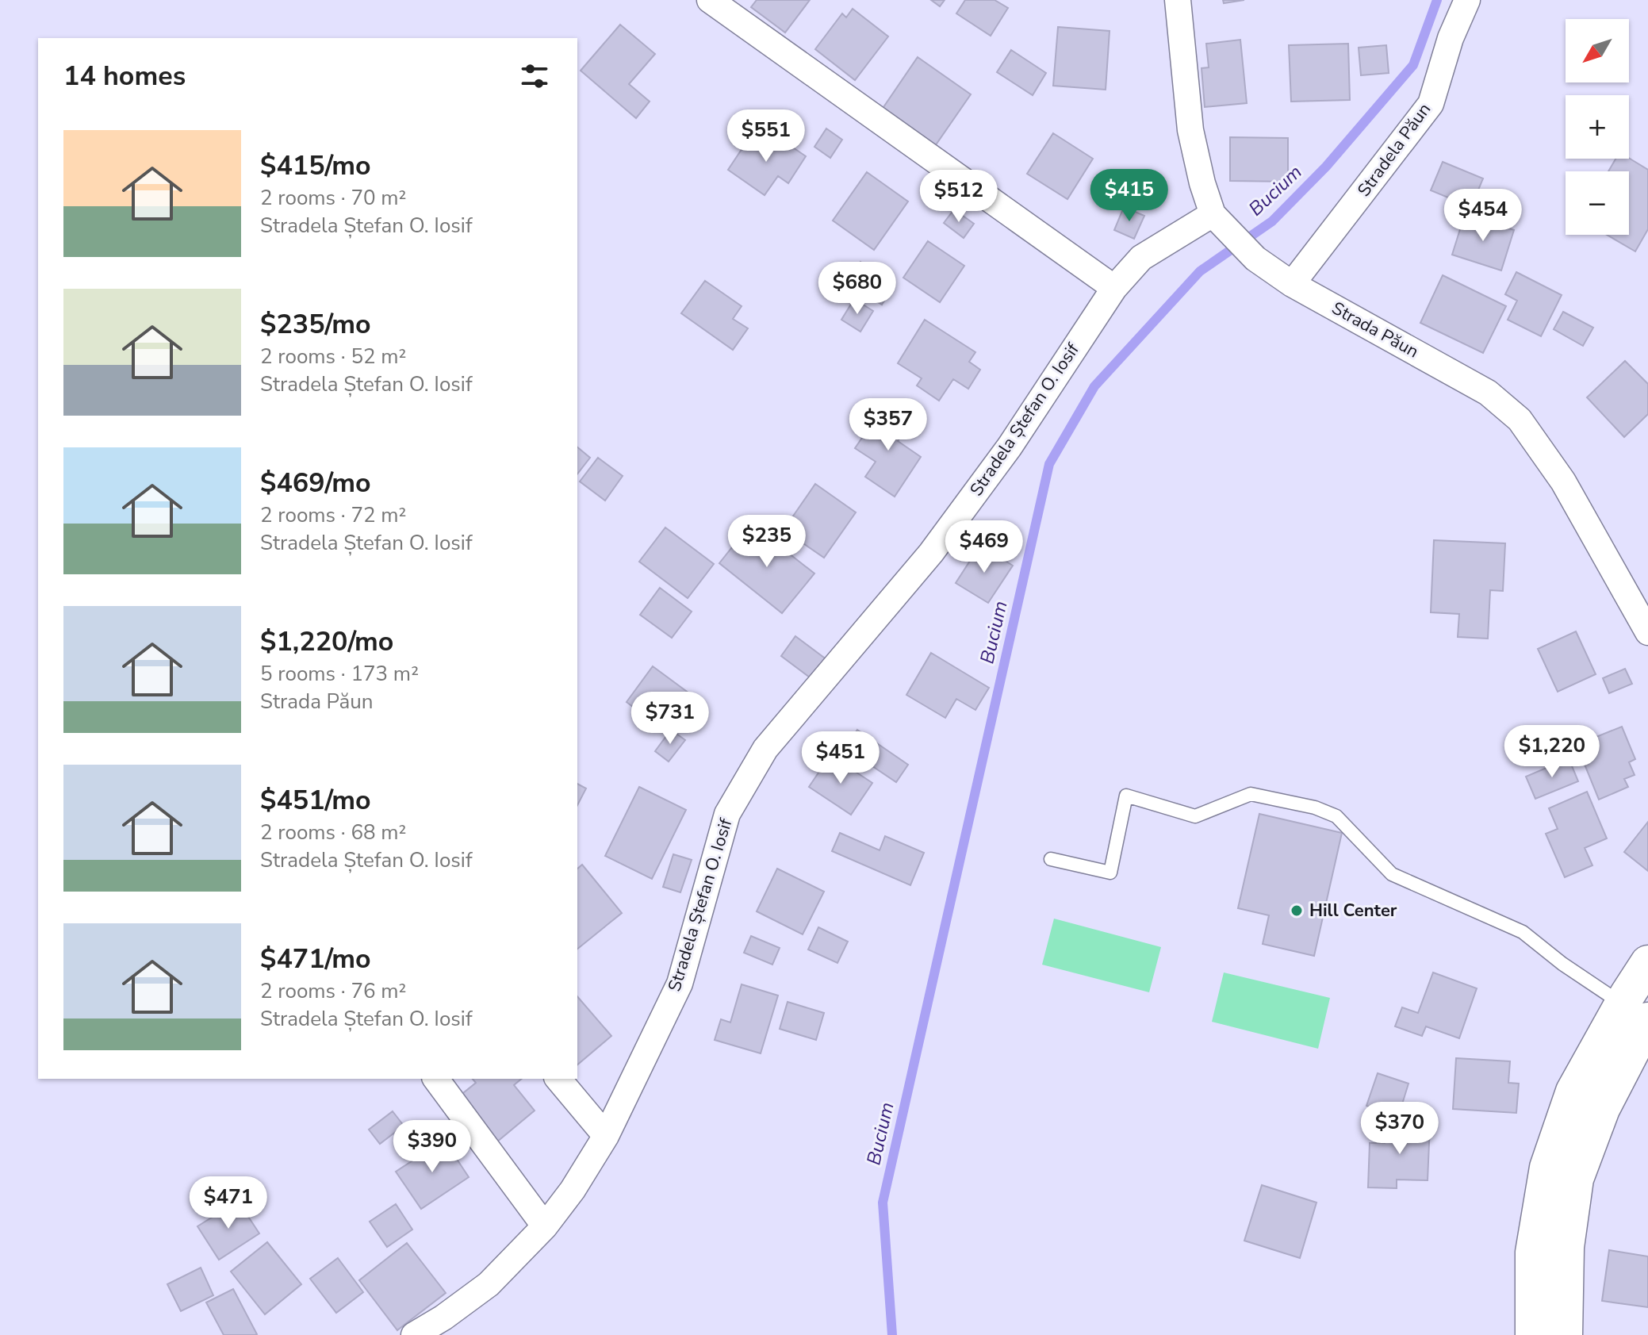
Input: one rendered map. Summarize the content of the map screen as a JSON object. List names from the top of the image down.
{
  "streets": {
    "street": ["Stradela Păun", "Strada Păun", "Stradela Ștefan O. Iosif"]
  },
  "crossings": [
    ["Stradela Păun", "Strada Păun"],
    ["Strada Păun", "Stradela Ștefan O. Iosif"]
  ],
  "water": ["Bucium"],
  "places": ["Hill Center"],
  "north": "bottom left",
  "page": {
    "map_buttons": ["+", "−"],
    "heading": "14 homes",
    "price": [
      "$551",
      "$415",
      "$512",
      "$454",
      "$680",
      "$357",
      "$235",
      "$469",
      "$731",
      "$1,220",
      "$451",
      "$370",
      "$390",
      "$471"
    ],
    "list": [
      {
        "name": "$415/mo",
        "note": "2 rooms · 70 m² · Stradela Ștefan O. Iosif"
      },
      {
        "name": "$235/mo",
        "note": "2 rooms · 52 m² · Stradela Ștefan O. Iosif"
      },
      {
        "name": "$469/mo",
        "note": "2 rooms · 72 m² · Stradela Ștefan O. Iosif"
      },
      {
        "name": "$1,220/mo",
        "note": "5 rooms · 173 m² · Strada Păun"
      },
      {
        "name": "$451/mo",
        "note": "2 rooms · 68 m² · Stradela Ștefan O. Iosif"
      },
      {
        "name": "$471/mo",
        "note": "2 rooms · 76 m² · Stradela Ștefan O. Iosif"
      }
    ]
  }
}
